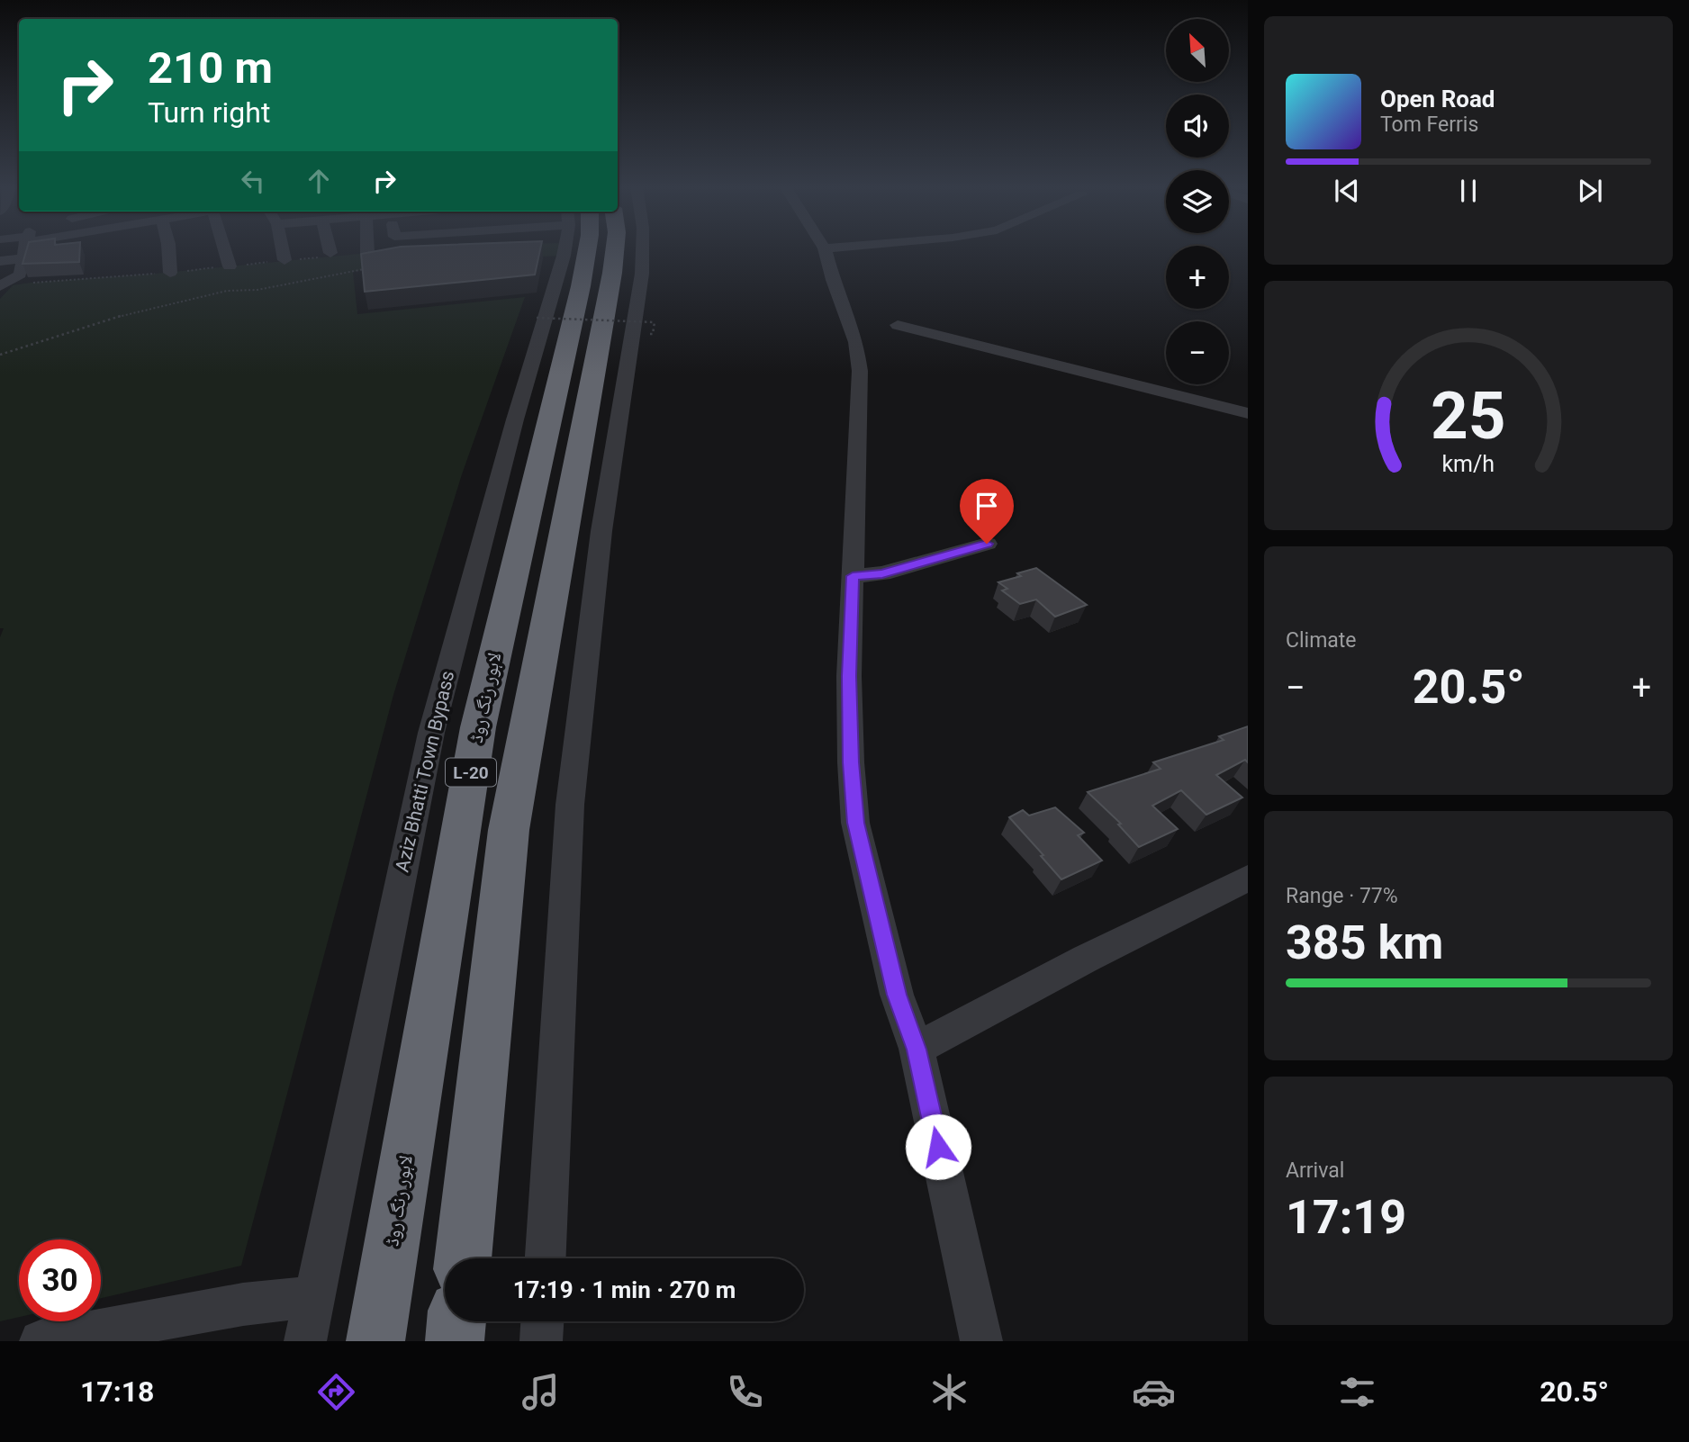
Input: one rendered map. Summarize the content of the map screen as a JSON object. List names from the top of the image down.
{
  "streets": {
    "highway": ["لاہور رنگ روڈ", "L-20"],
    "street": ["Aziz Bhatti Town Bypass"]
  },
  "north": "top left",
  "page": {
    "map_buttons": ["+", "−"],
    "turn": ["210 m", "Turn right"],
    "song": ["Open Road", "Tom Ferris"],
    "tile": [
      "Climate",
      ["Range · 77%", "385 km"],
      ["Arrival", "17:19"]
    ],
    "heat": ["−", "20.5°", "+"],
    "limit": "30",
    "trip": "17:19 · 1 min · 270 m",
    "tabs": ["17:18", "20.5°"],
    "gauge": ["25", "km/h"]
  }
}
